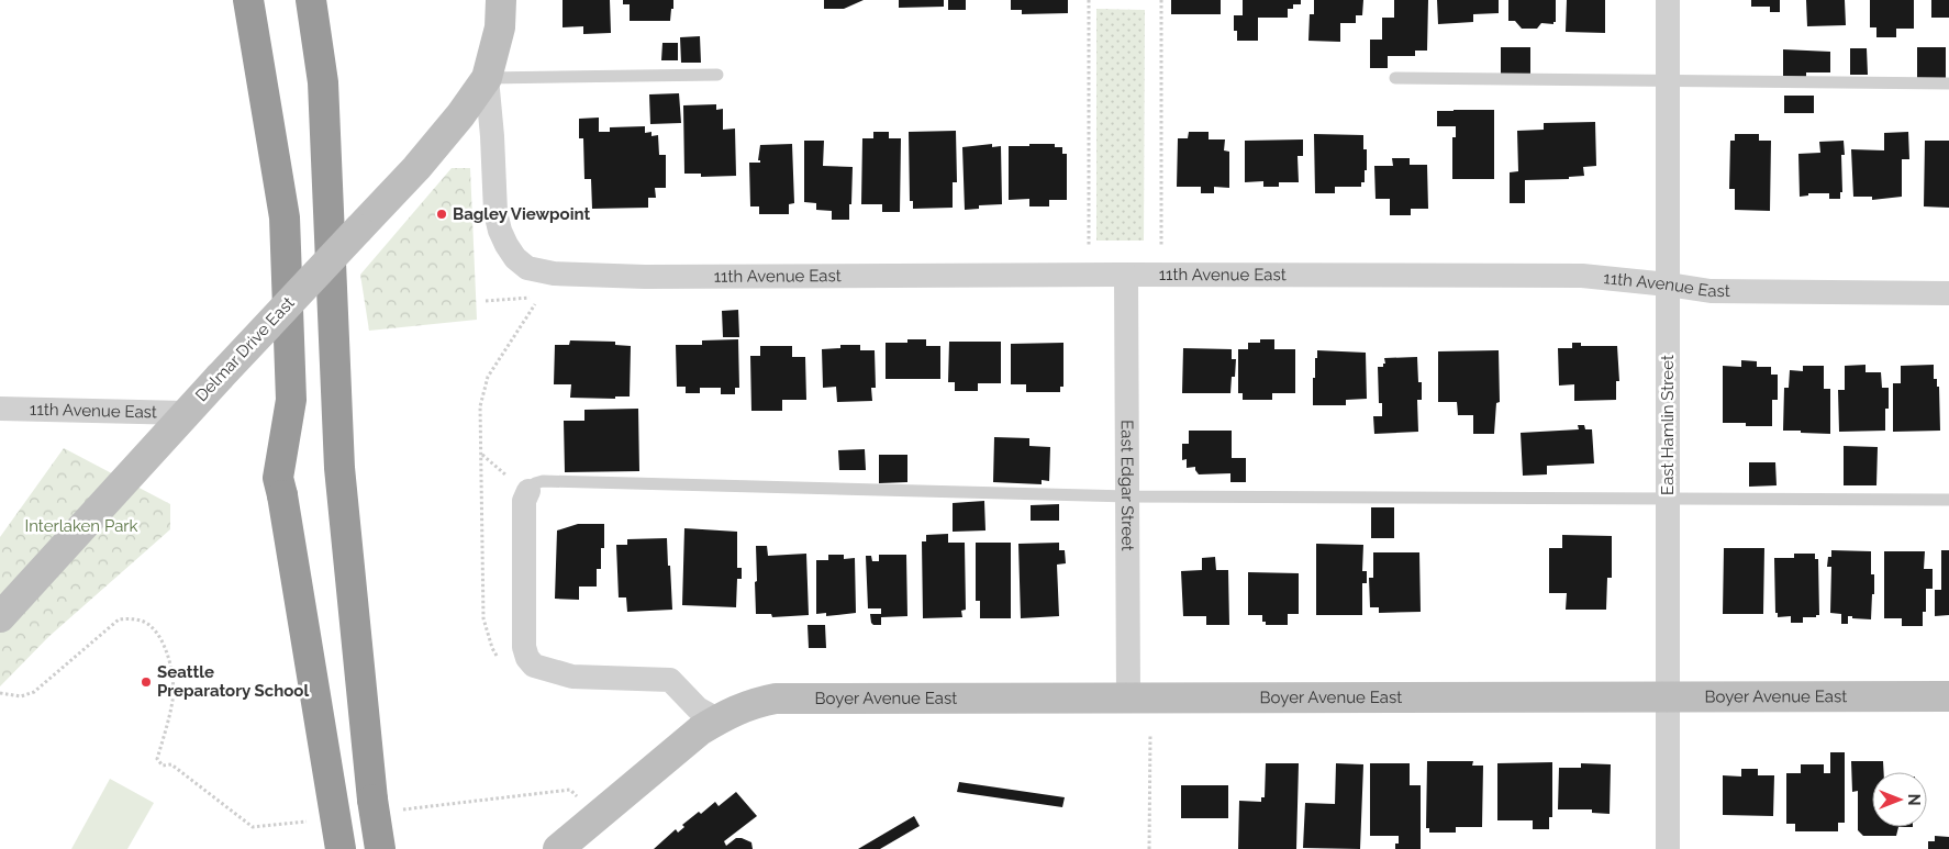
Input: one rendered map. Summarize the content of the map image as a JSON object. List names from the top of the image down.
{
  "streets": {
    "street": [
      "11th Avenue East",
      "Delmar Drive East",
      "East Hamlin Street",
      "East Edgar Street",
      "Boyer Avenue East"
    ]
  },
  "crossings": [
    ["11th Avenue East", "Delmar Drive East"],
    ["11th Avenue East", "East Hamlin Street"],
    ["11th Avenue East", "East Edgar Street"],
    ["East Hamlin Street", "Boyer Avenue East"],
    ["East Edgar Street", "Boyer Avenue East"]
  ],
  "parks": ["Interlaken Park"],
  "places": ["Bagley Viewpoint", "Seattle Preparatory School"],
  "north": "right"
}
